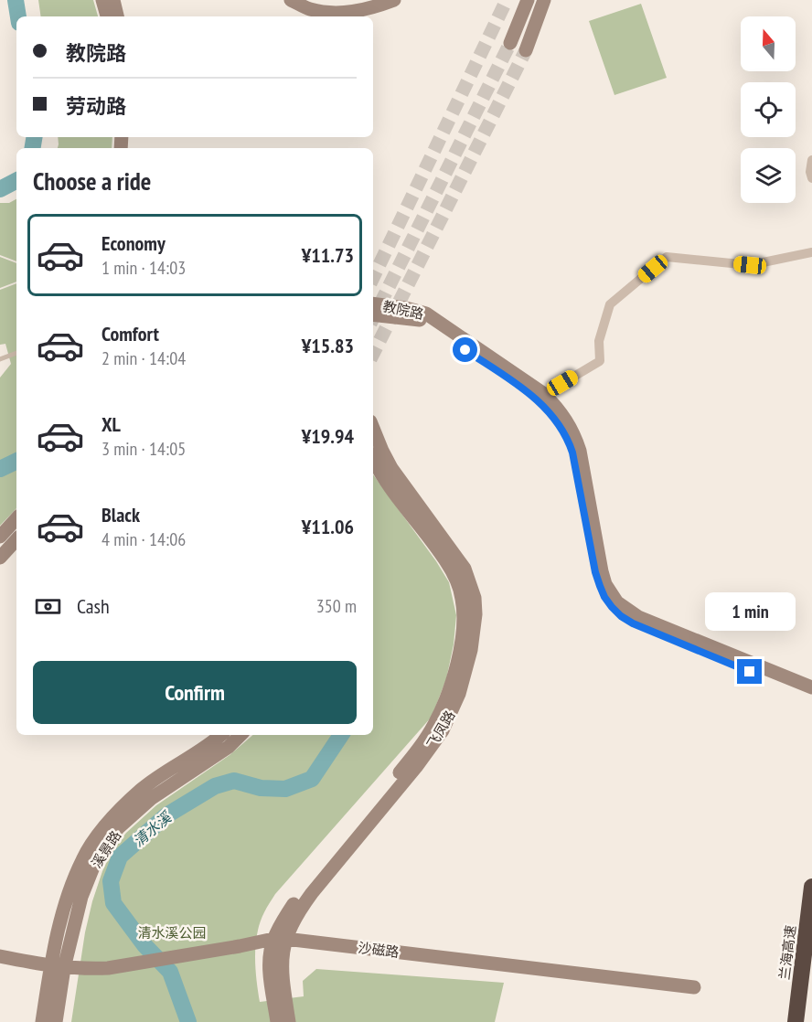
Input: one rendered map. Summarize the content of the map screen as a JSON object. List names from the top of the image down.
{
  "streets": {
    "highway": ["兰海高速"],
    "street": [
      "教院路",
      "飞凤路",
      "溪景路",
      "沙磁路"
    ]
  },
  "crossings": [
    ["飞凤路", "沙磁路"],
    ["溪景路", "沙磁路"]
  ],
  "water": ["清水溪"],
  "parks": ["清水溪公园"],
  "north": "top",
  "page": {
    "banner": ["教院路", "劳动路"],
    "heading": "Choose a ride",
    "list": [
      {
        "name": "Economy",
        "note": "1 min · 14:03",
        "value": "¥11.73"
      },
      {
        "name": "Comfort",
        "note": "2 min · 14:04",
        "value": "¥15.83"
      },
      {
        "name": "XL",
        "note": "3 min · 14:05",
        "value": "¥19.94"
      },
      {
        "name": "Black",
        "note": "4 min · 14:06",
        "value": "¥11.06"
      }
    ],
    "pay": ["Cash", "350 m"],
    "bubble": "1 min",
    "buttons": "Confirm"
  }
}
